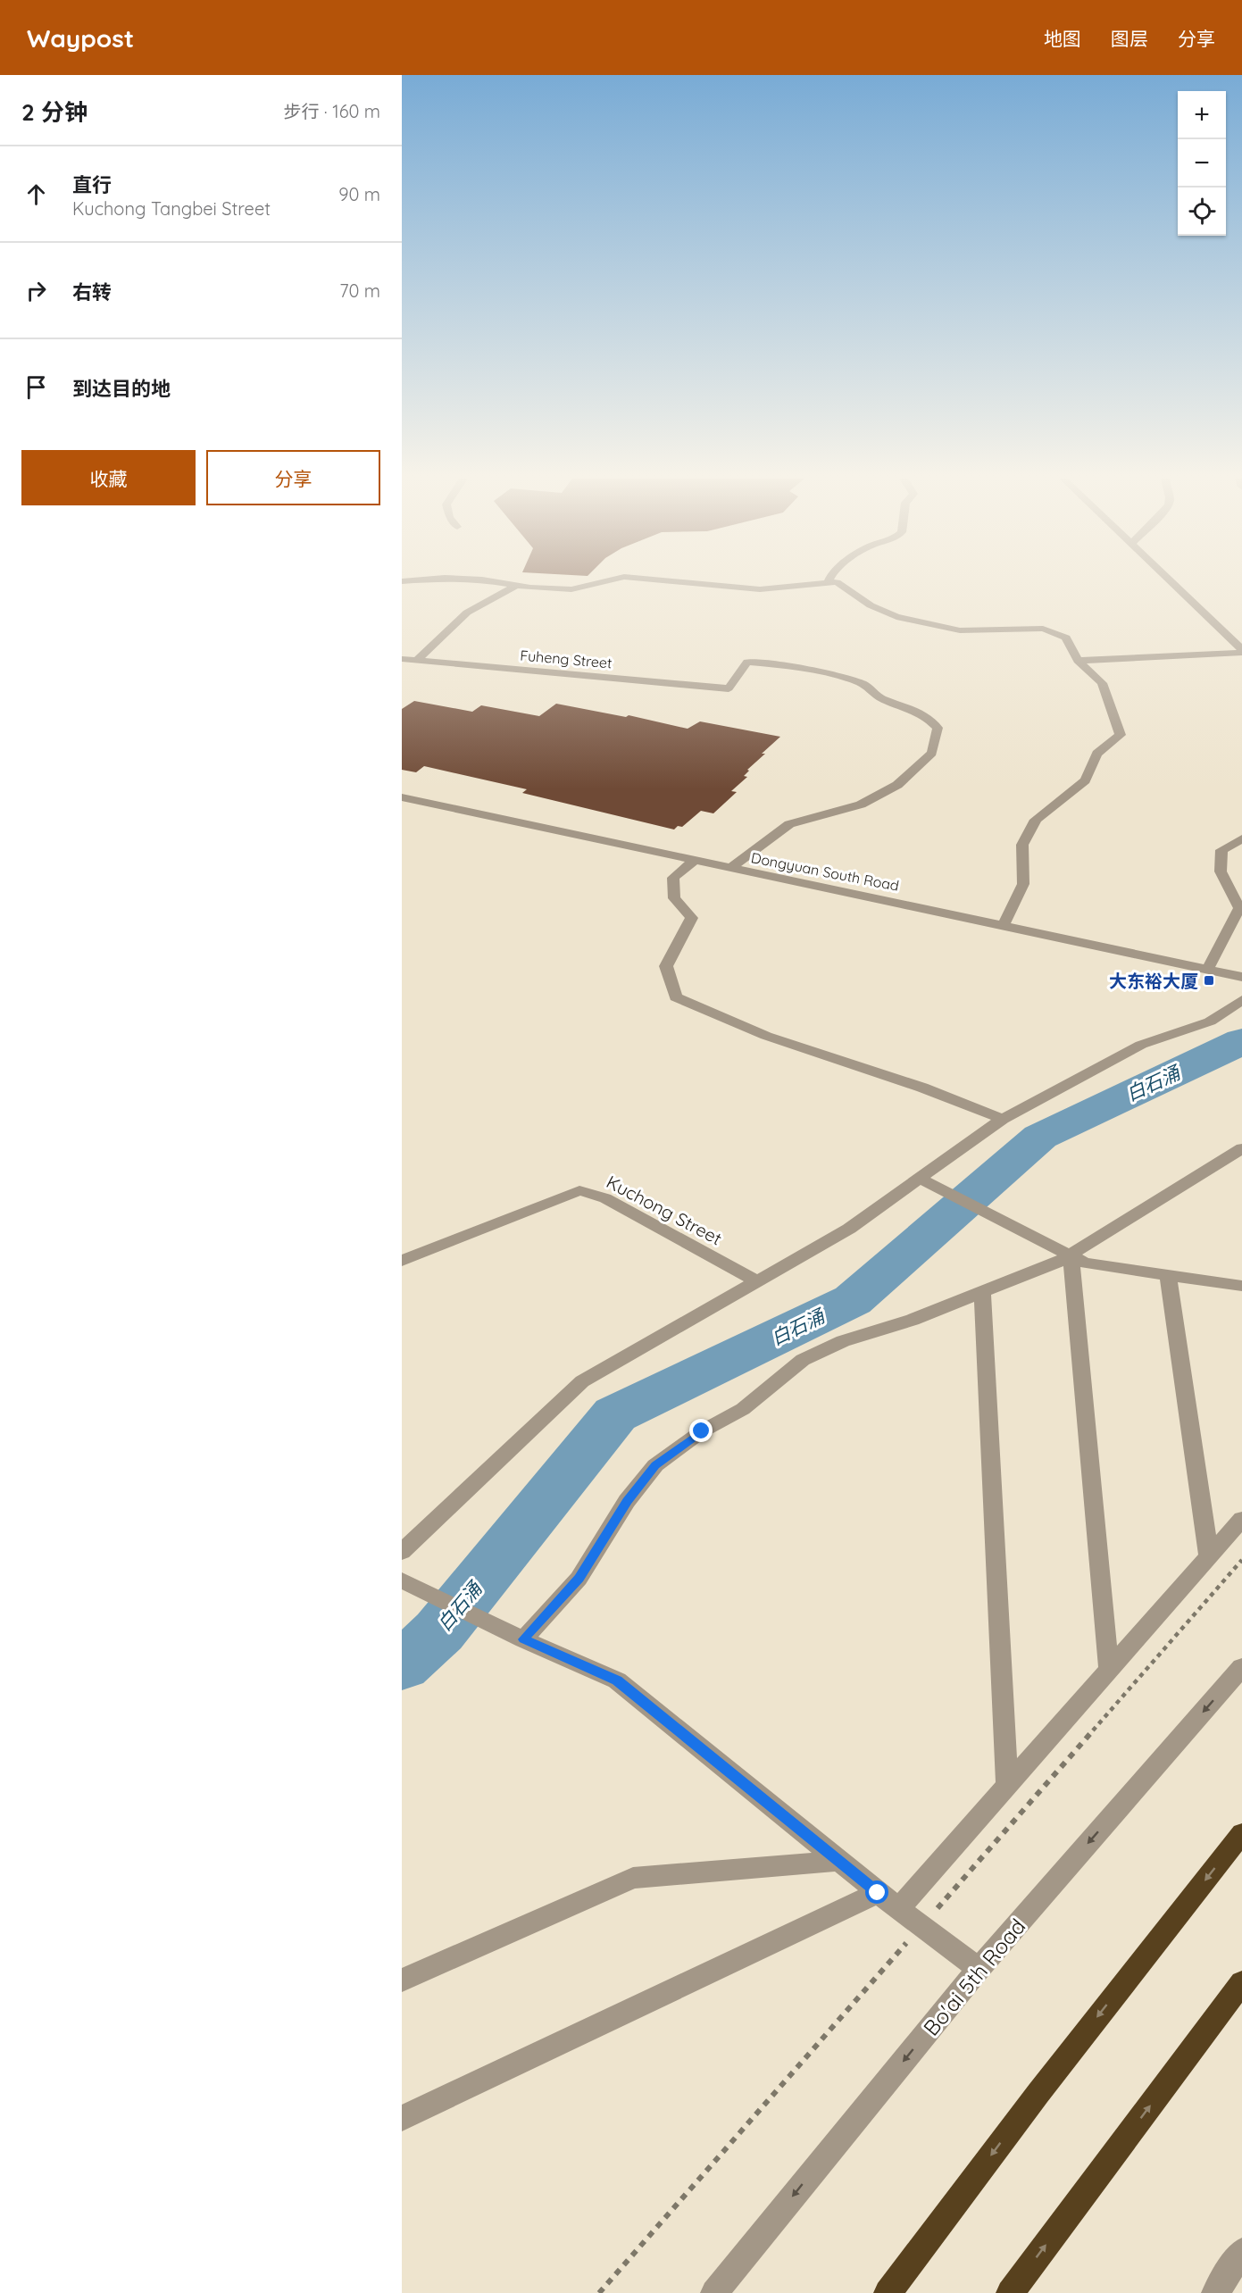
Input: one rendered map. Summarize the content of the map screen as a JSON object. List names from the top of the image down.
{
  "streets": {
    "street": [
      "Fuheng Street",
      "Dongyuan South Road",
      "Kuchong Street",
      "Bo'ai 5th Road"
    ]
  },
  "crossings": [
    ["Fuheng Street", "Dongyuan South Road"]
  ],
  "water": ["白石涌"],
  "places": {
    "transit": ["大东裕大厦"]
  },
  "page": {
    "header": "Waypost",
    "nav": ["地图", "图层", "分享"],
    "heading": ["2 分钟", "步行 · 160 m"],
    "map_buttons": ["+", "−"],
    "list": [
      ["直行", "Kuchong Tangbei Street", "90 m"],
      ["右转", "70 m"],
      "到达目的地"
    ],
    "buttons": ["收藏", "分享"]
  }
}
